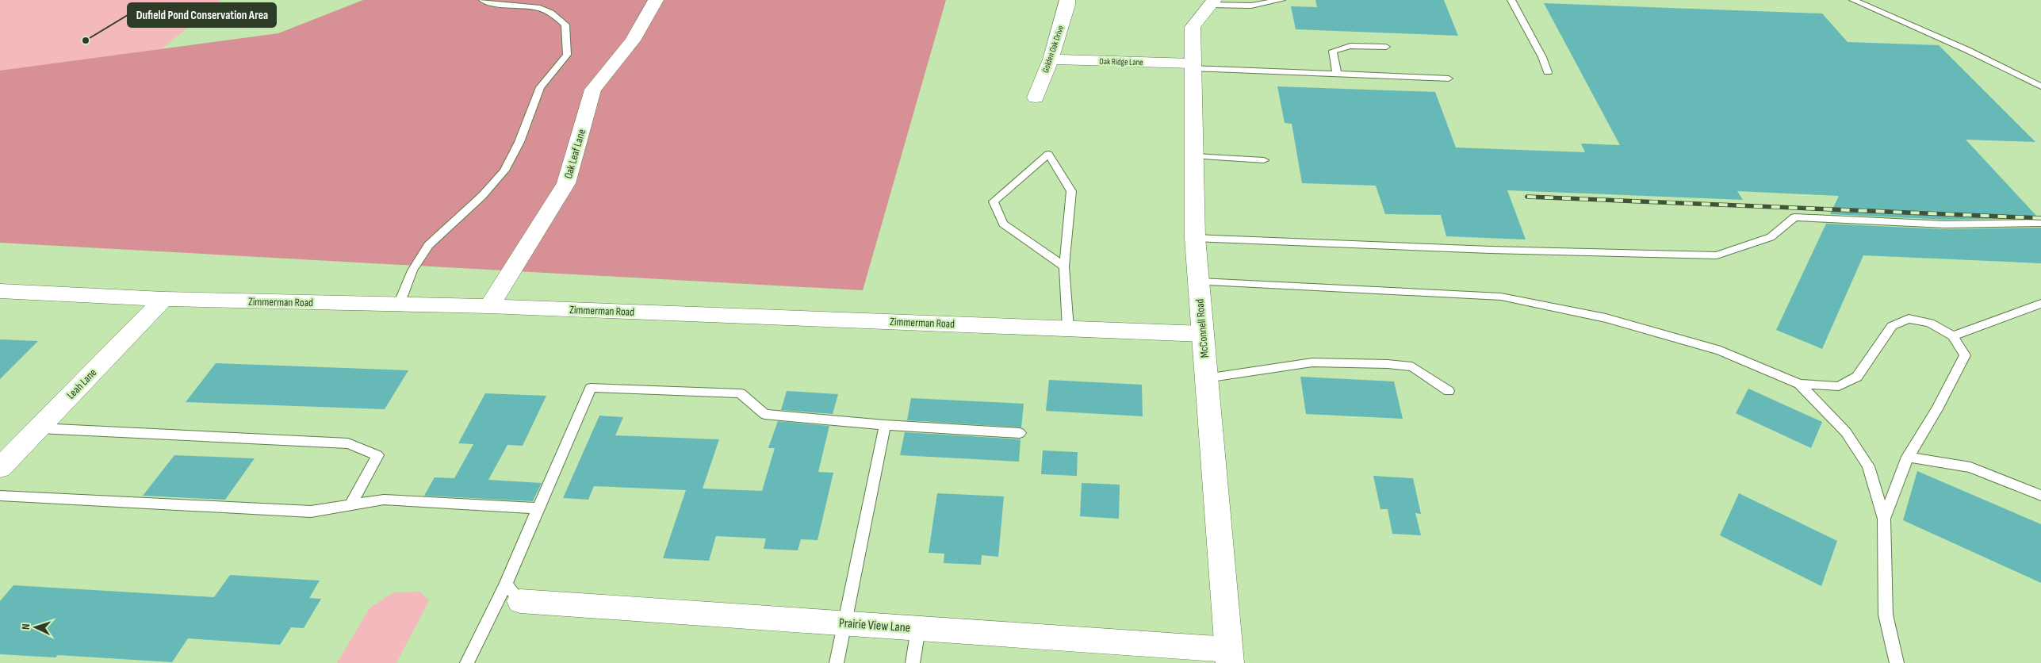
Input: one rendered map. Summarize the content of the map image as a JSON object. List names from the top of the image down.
{
  "streets": {
    "street": [
      "Golden Oak Drive",
      "Oak Ridge Lane",
      "Oak Leaf Lane",
      "Zimmerman Road",
      "McConnell Road",
      "Leah Lane",
      "Prairie View Lane"
    ]
  },
  "crossings": [
    ["Golden Oak Drive", "Oak Ridge Lane"],
    ["Oak Ridge Lane", "McConnell Road"],
    ["Oak Leaf Lane", "Zimmerman Road"],
    ["Zimmerman Road", "McConnell Road"],
    ["Zimmerman Road", "Leah Lane"],
    ["McConnell Road", "Prairie View Lane"]
  ],
  "places": ["Dufield Pond Conservation Area"],
  "north": "left"
}
